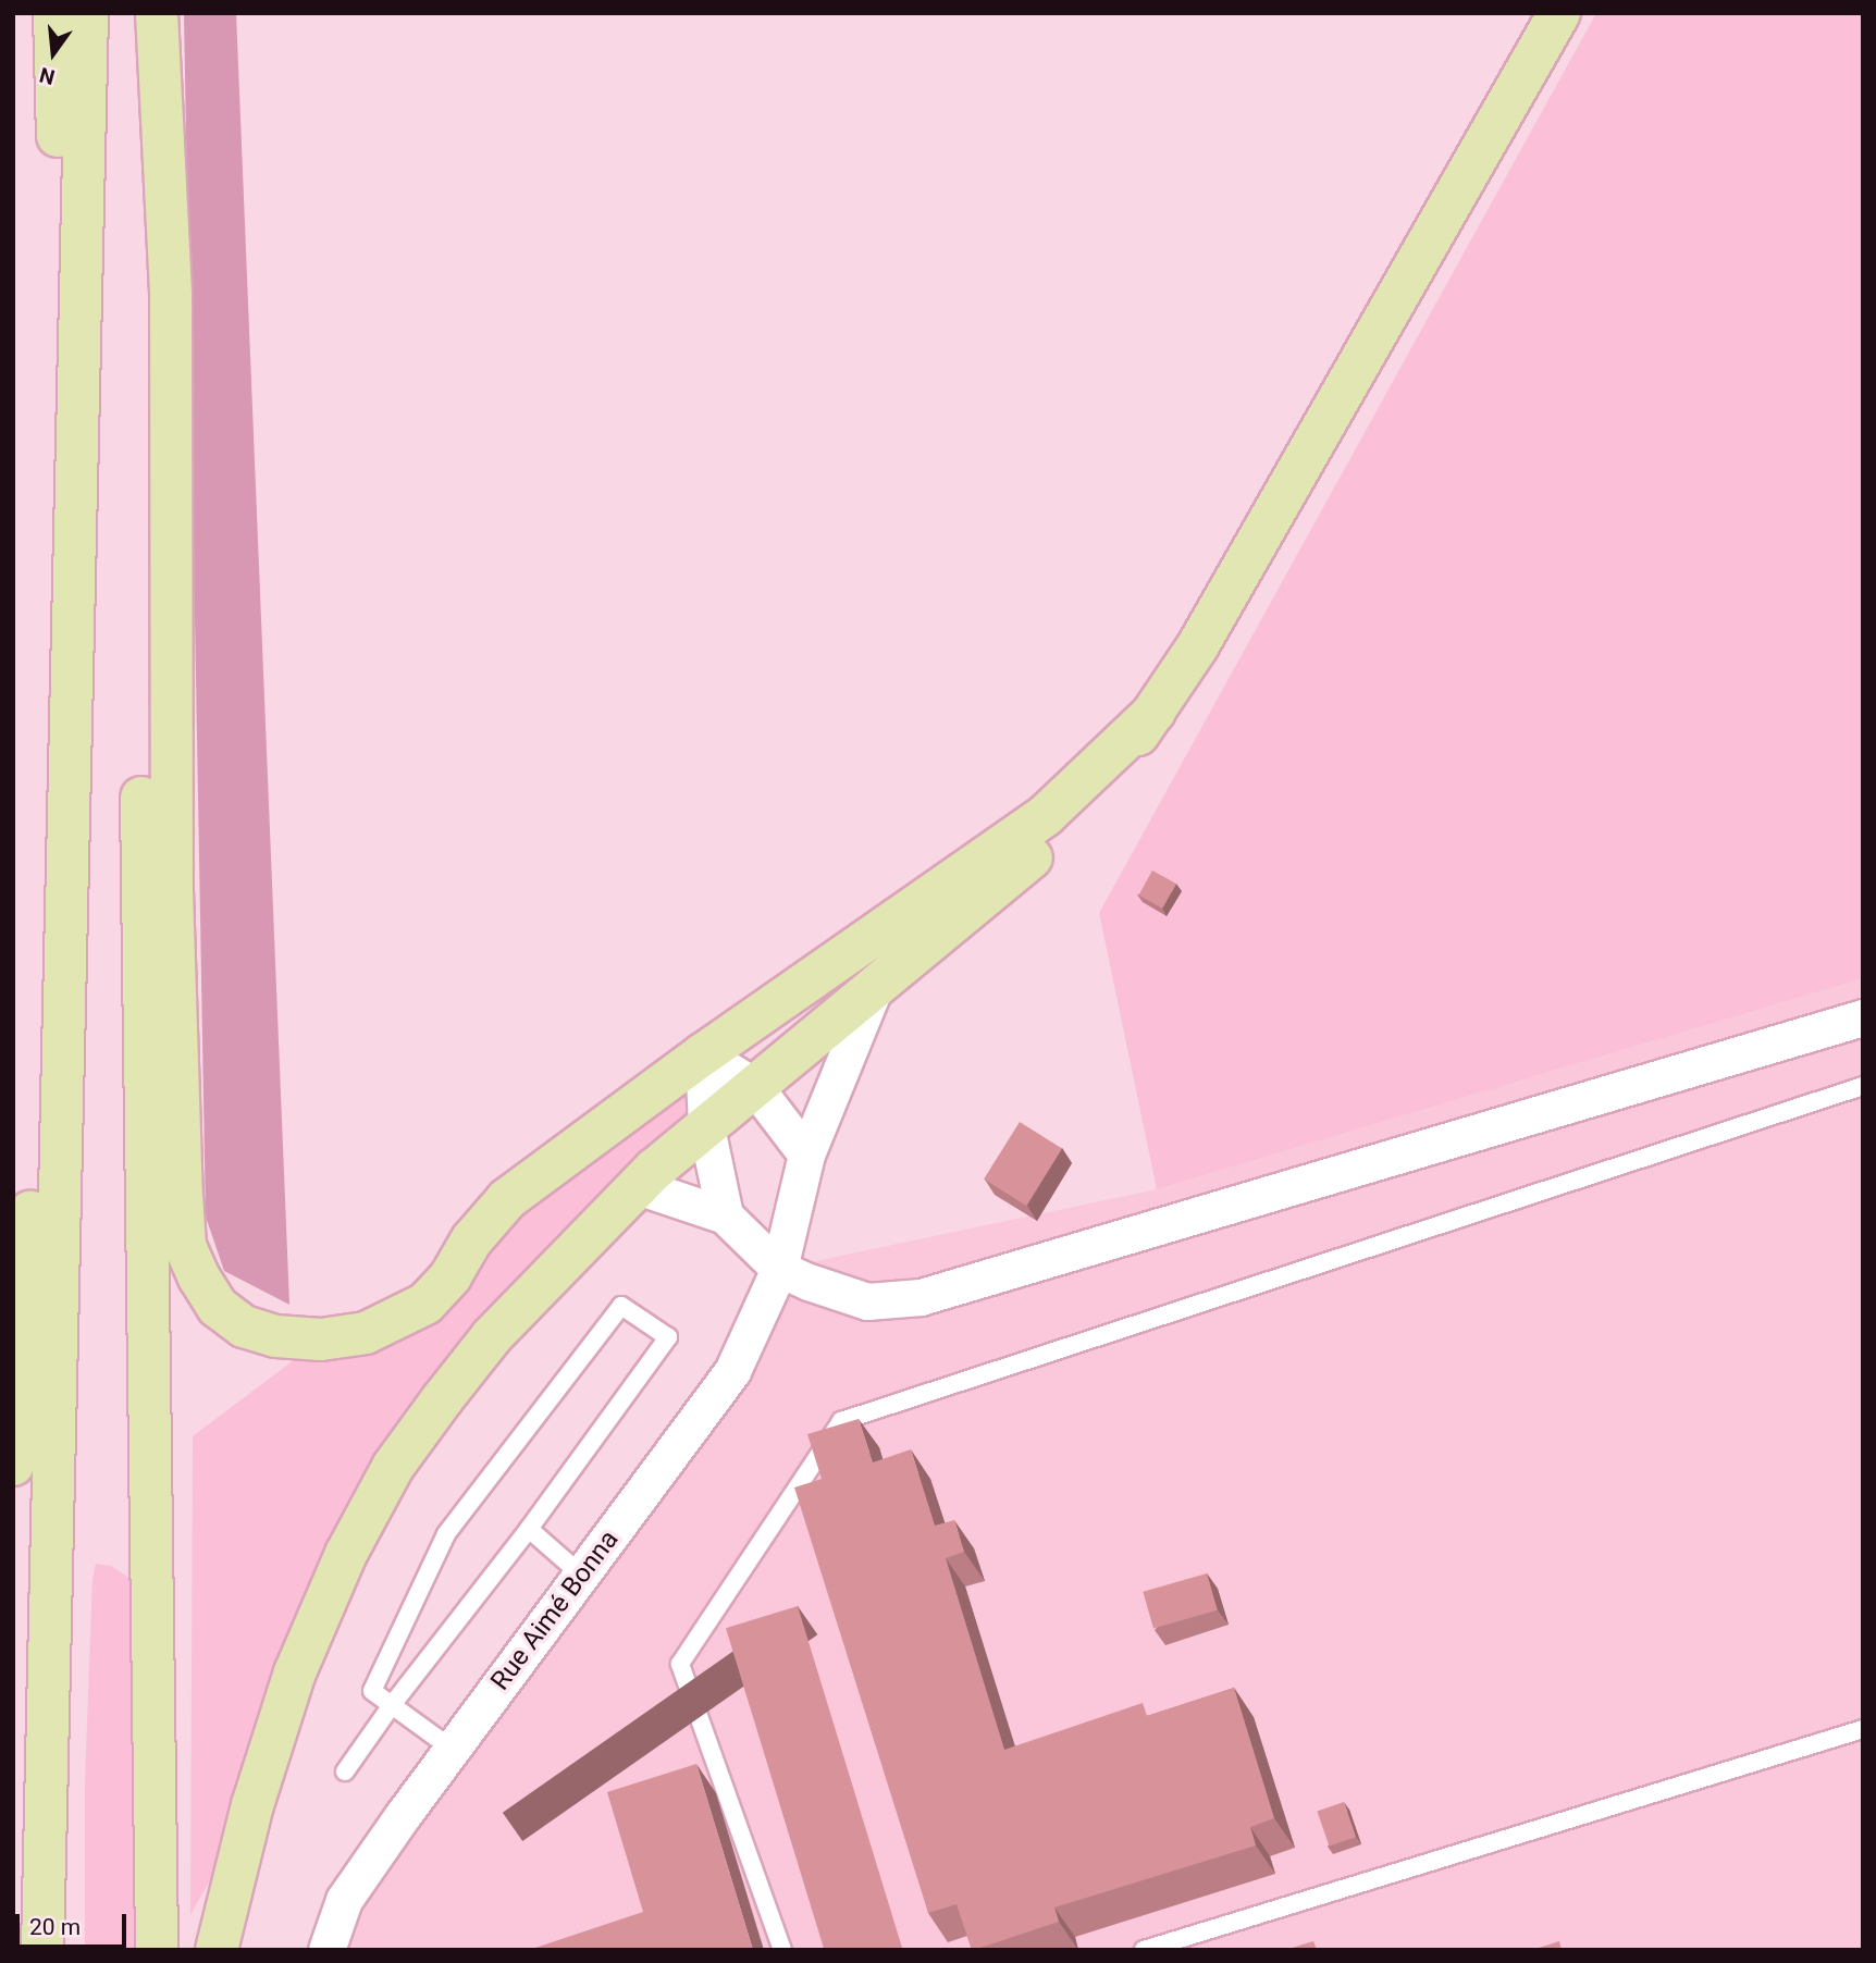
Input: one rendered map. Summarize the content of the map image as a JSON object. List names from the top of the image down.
{
  "streets": {
    "street": ["Rue Aimé Bonna"]
  },
  "scale_bar": "20 m",
  "north": "bottom"
}
